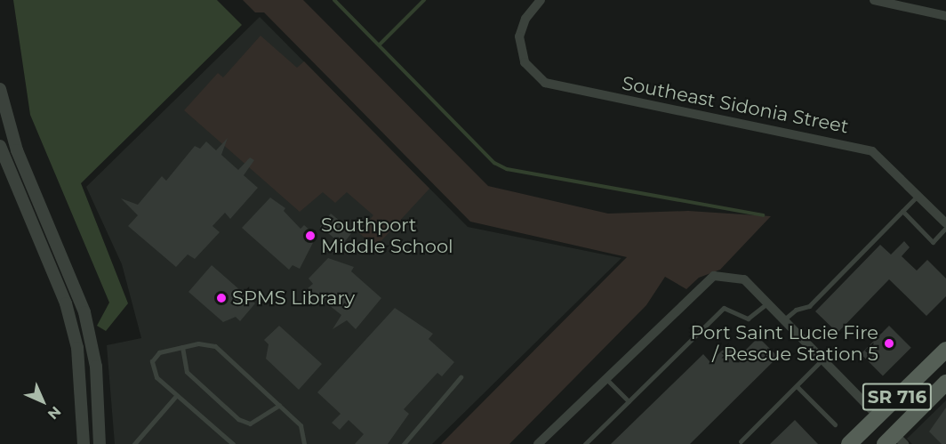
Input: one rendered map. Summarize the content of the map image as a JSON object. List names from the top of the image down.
{
  "streets": {
    "main road": ["SR 716"],
    "street": ["Southeast Sidonia Street"]
  },
  "places": ["Southport Middle School", "SPMS Library", "Port Saint Lucie Fire / Rescue Station 5"],
  "north": "bottom right"
}
